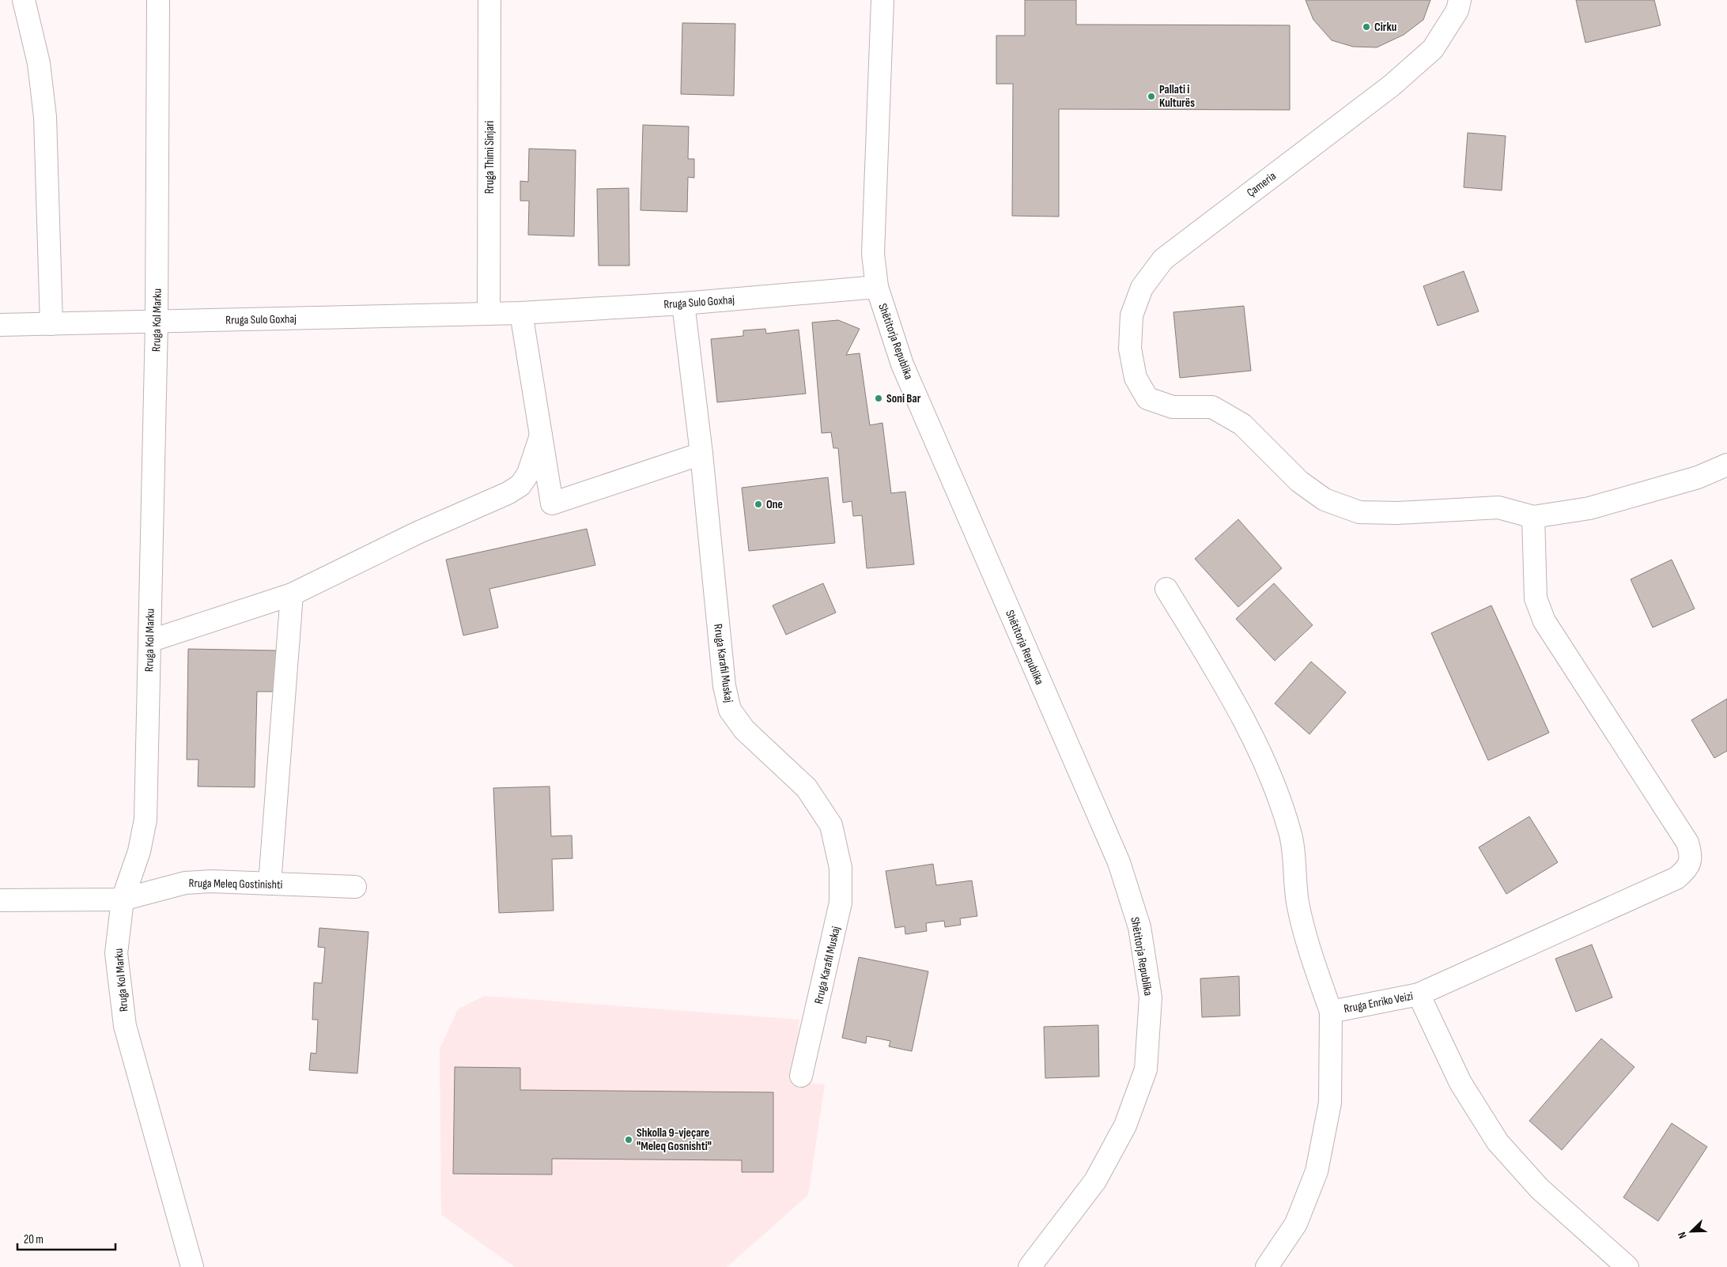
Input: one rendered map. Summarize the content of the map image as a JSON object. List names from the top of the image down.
{
  "streets": {
    "street": [
      "Rruga Thimi Sinjari",
      "Çameria",
      "Rruga Sulo Goxhaj",
      "Rruga Kol Marku",
      "Shëtitorja Republika",
      "Rruga Karafil Muskaj",
      "Rruga Meleq Gostinishti",
      "Rruga Enriko Veizi"
    ]
  },
  "crossings": [
    ["Rruga Thimi Sinjari", "Rruga Sulo Goxhaj"],
    ["Rruga Sulo Goxhaj", "Rruga Kol Marku"],
    ["Rruga Sulo Goxhaj", "Shëtitorja Republika"],
    ["Rruga Sulo Goxhaj", "Rruga Karafil Muskaj"],
    ["Rruga Kol Marku", "Rruga Meleq Gostinishti"]
  ],
  "places": [
    "Cirku",
    "Pallati i Kulturës",
    "Soni Bar",
    "One",
    "Shkolla 9-vjeçare \"Meleq Gosnishti\""
  ],
  "scale_bar": "20 m",
  "north": "bottom left"
}
